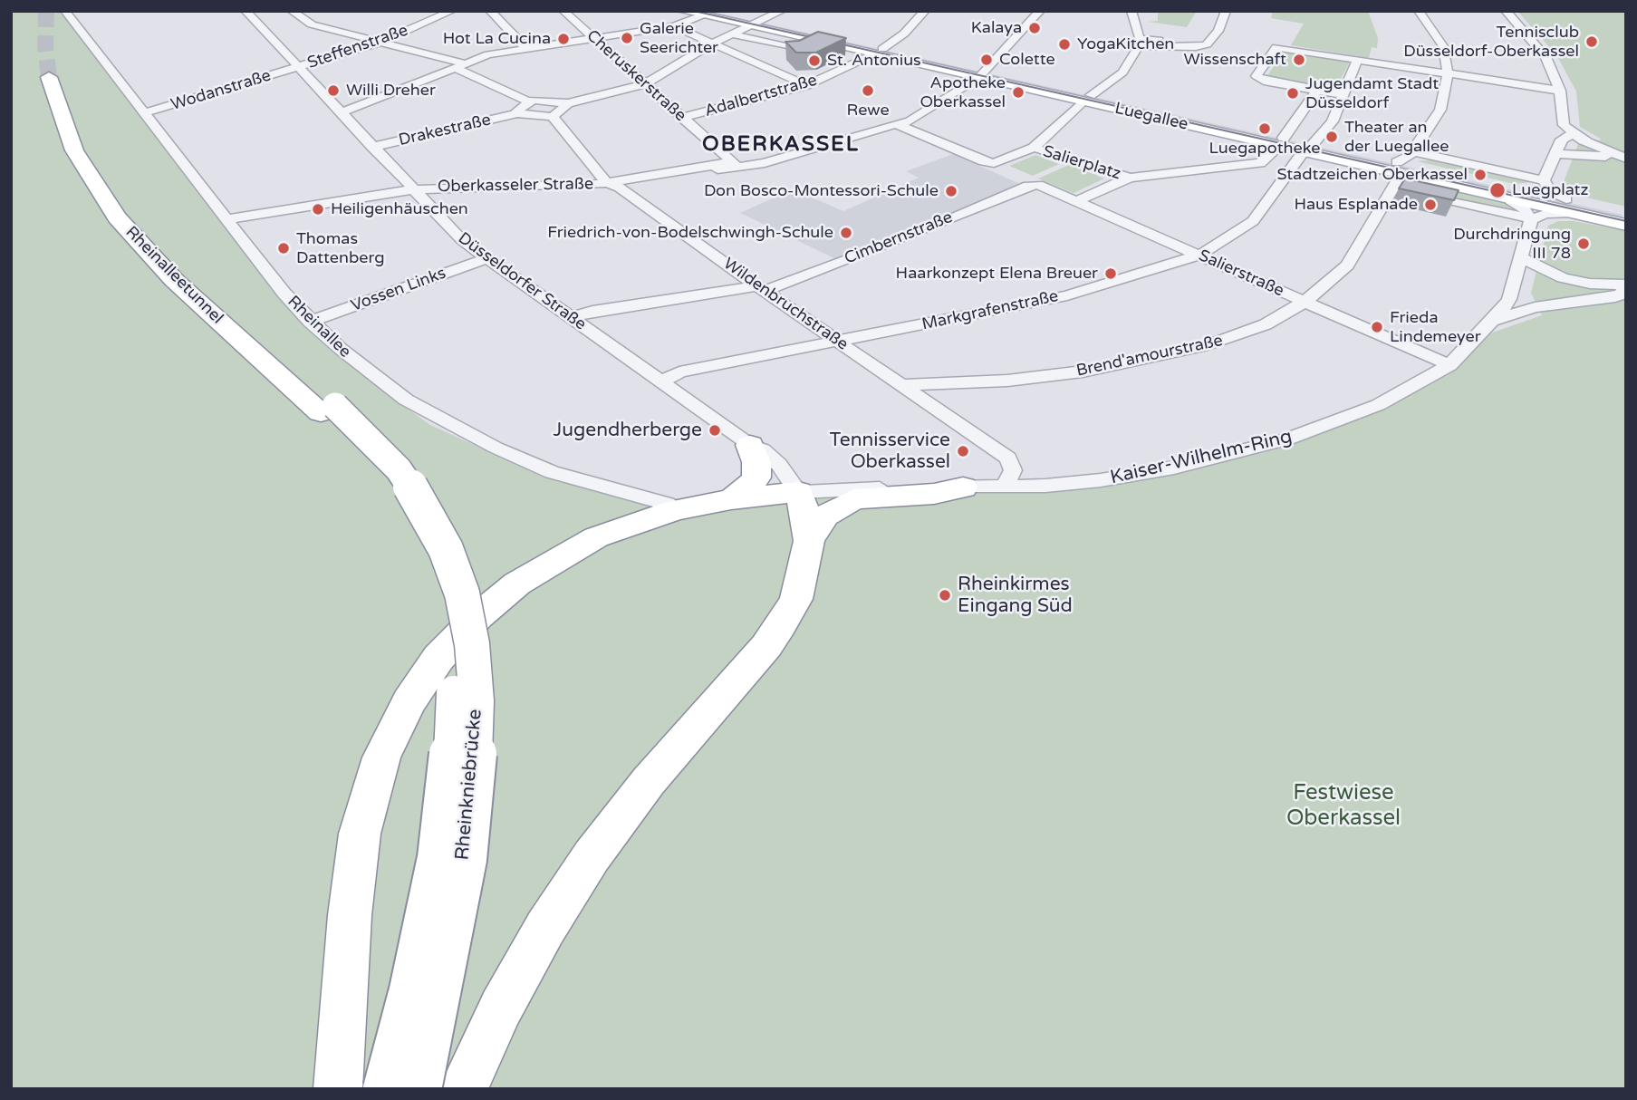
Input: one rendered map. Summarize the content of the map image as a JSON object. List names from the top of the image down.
{
  "streets": {
    "highway": ["Rheinalleetunnel", "Rheinkniebrücke"],
    "main road": ["Luegallee"],
    "street": [
      "Steffenstraße",
      "Cheruskerstraße",
      "Wodanstraße",
      "Adalbertstraße",
      "Drakestraße",
      "Salierplatz",
      "Oberkasseler Straße",
      "Cimbernstraße",
      "Salierstraße",
      "Düsseldorfer Straße",
      "Vossen Links",
      "Wildenbruchstraße",
      "Markgrafenstraße",
      "Rheinallee",
      "Brend'amourstraße",
      "Kaiser-Wilhelm-Ring"
    ]
  },
  "crossings": [
    ["Steffenstraße", "Wodanstraße"],
    ["Steffenstraße", "Düsseldorfer Straße"],
    ["Cheruskerstraße", "Adalbertstraße"],
    ["Cheruskerstraße", "Oberkasseler Straße"],
    ["Wodanstraße", "Düsseldorfer Straße"],
    ["Wodanstraße", "Rheinallee"],
    ["Adalbertstraße", "Luegallee"],
    ["Luegallee", "Oberkasseler Straße"],
    ["Luegallee", "Markgrafenstraße"],
    ["Luegallee", "Brend'amourstraße"],
    ["Drakestraße", "Düsseldorfer Straße"],
    ["Drakestraße", "Wildenbruchstraße"],
    ["Oberkasseler Straße", "Düsseldorfer Straße"],
    ["Oberkasseler Straße", "Wildenbruchstraße"],
    ["Oberkasseler Straße", "Rheinallee"],
    ["Cimbernstraße", "Salierstraße"],
    ["Cimbernstraße", "Düsseldorfer Straße"],
    ["Cimbernstraße", "Wildenbruchstraße"],
    ["Salierstraße", "Markgrafenstraße"],
    ["Salierstraße", "Brend'amourstraße"],
    ["Salierstraße", "Kaiser-Wilhelm-Ring"],
    ["Rheinalleetunnel", "Rheinkniebrücke"],
    ["Düsseldorfer Straße", "Vossen Links"],
    ["Düsseldorfer Straße", "Markgrafenstraße"],
    ["Düsseldorfer Straße", "Kaiser-Wilhelm-Ring"],
    ["Vossen Links", "Rheinallee"],
    ["Wildenbruchstraße", "Markgrafenstraße"],
    ["Wildenbruchstraße", "Brend'amourstraße"],
    ["Wildenbruchstraße", "Kaiser-Wilhelm-Ring"]
  ],
  "districts": ["OBERKASSEL"],
  "parks": ["Festwiese Oberkassel"],
  "places": [
    "Kalaya",
    "Galerie Seerichter",
    "Hot La Cucina",
    "Tennisclub Düsseldorf-Oberkassel",
    "YogaKitchen",
    "Colette",
    "Wissenschaft",
    "St. Antonius",
    "Willi Dreher",
    "Rewe",
    "Apotheke Oberkassel",
    "Jugendamt Stadt Düsseldorf",
    "Luegapotheke",
    "Theater an der Luegallee",
    "Stadtzeichen Oberkassel",
    "Luegplatz",
    "Don Bosco-Montessori-Schule",
    "Haus Esplanade",
    "Heiligenhäuschen",
    "Friedrich-von-Bodelschwingh-Schule",
    "Durchdringung III 78",
    "Thomas Dattenberg",
    "Haarkonzept Elena Breuer",
    "Frieda Lindemeyer",
    "Jugendherberge",
    "Tennisservice Oberkassel",
    "Rheinkirmes Eingang Süd"
  ]
}
